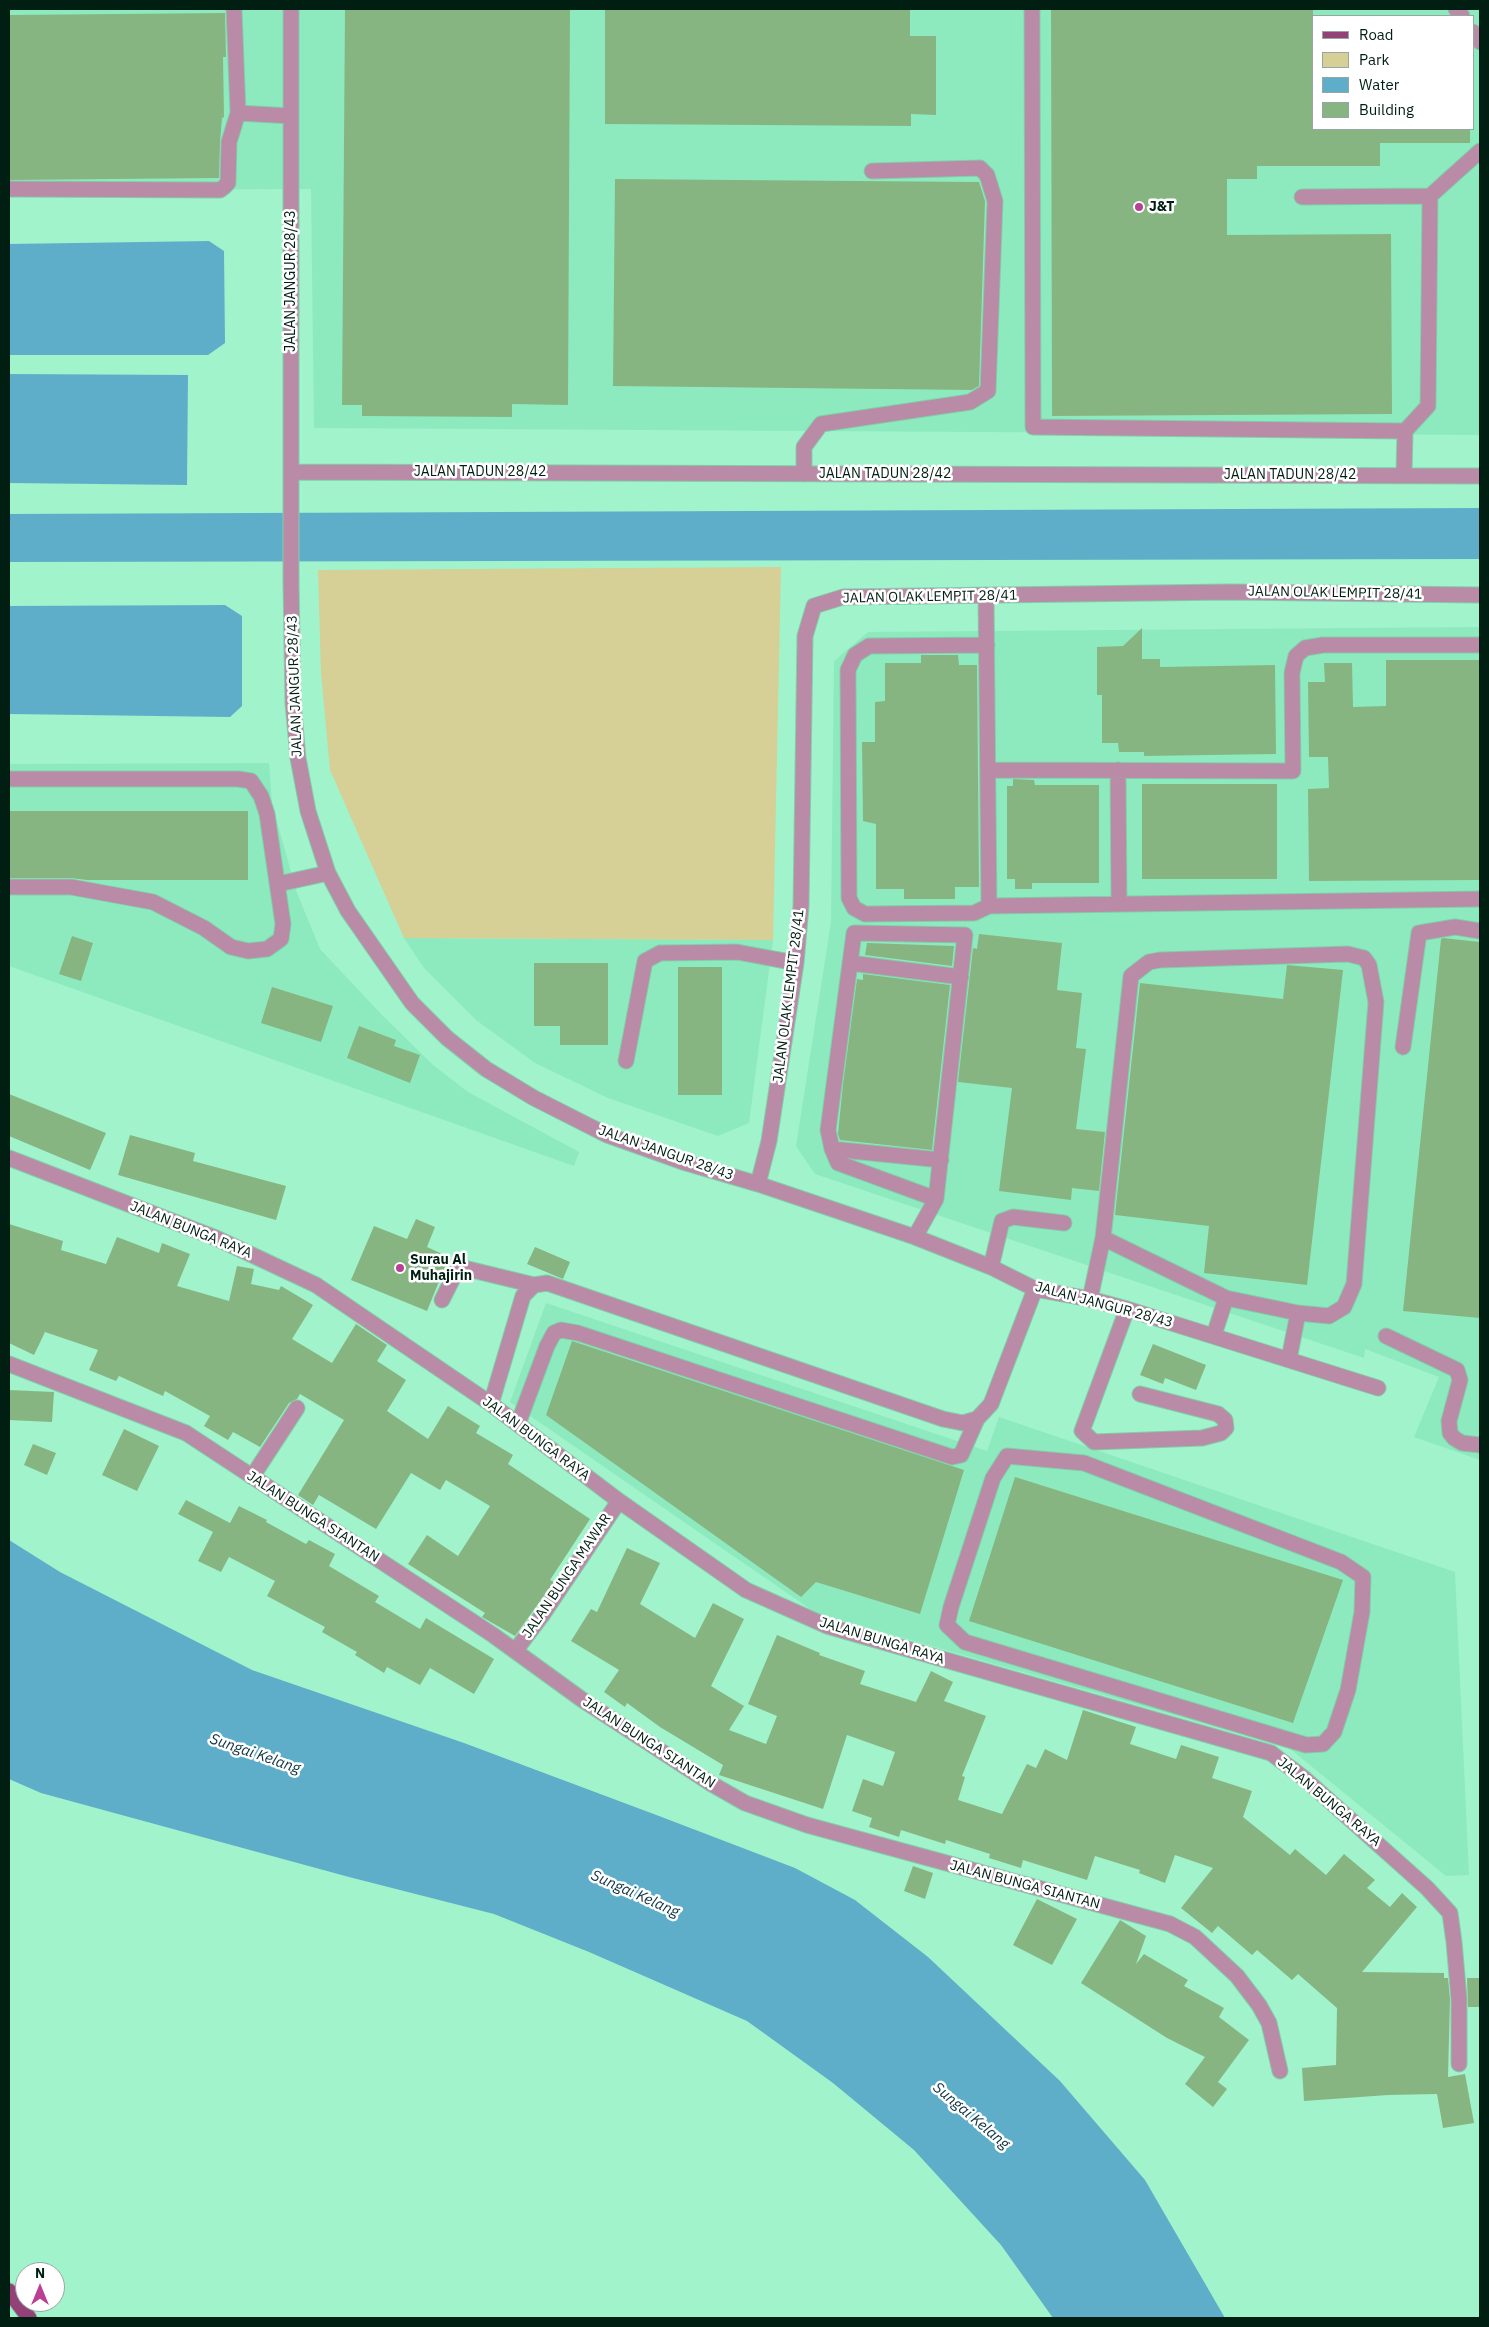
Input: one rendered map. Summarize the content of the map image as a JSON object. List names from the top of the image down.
{
  "streets": {
    "street": [
      "JALAN JANGUR 28/43",
      "JALAN TADUN 28/42",
      "JALAN OLAK LEMPIT 28/41",
      "JALAN BUNGA RAYA",
      "JALAN BUNGA SIANTAN",
      "JALAN BUNGA MAWAR"
    ]
  },
  "crossings": [
    ["JALAN JANGUR 28/43", "JALAN TADUN 28/42"],
    ["JALAN JANGUR 28/43", "JALAN OLAK LEMPIT 28/41"],
    ["JALAN BUNGA RAYA", "JALAN BUNGA MAWAR"],
    ["JALAN BUNGA SIANTAN", "JALAN BUNGA MAWAR"]
  ],
  "water": ["Sungai Kelang"],
  "places": ["J&T", "Surau Al Muhajirin"],
  "legend": [
    "Road",
    "Park",
    "Water",
    "Building"
  ],
  "north": "top"
}
